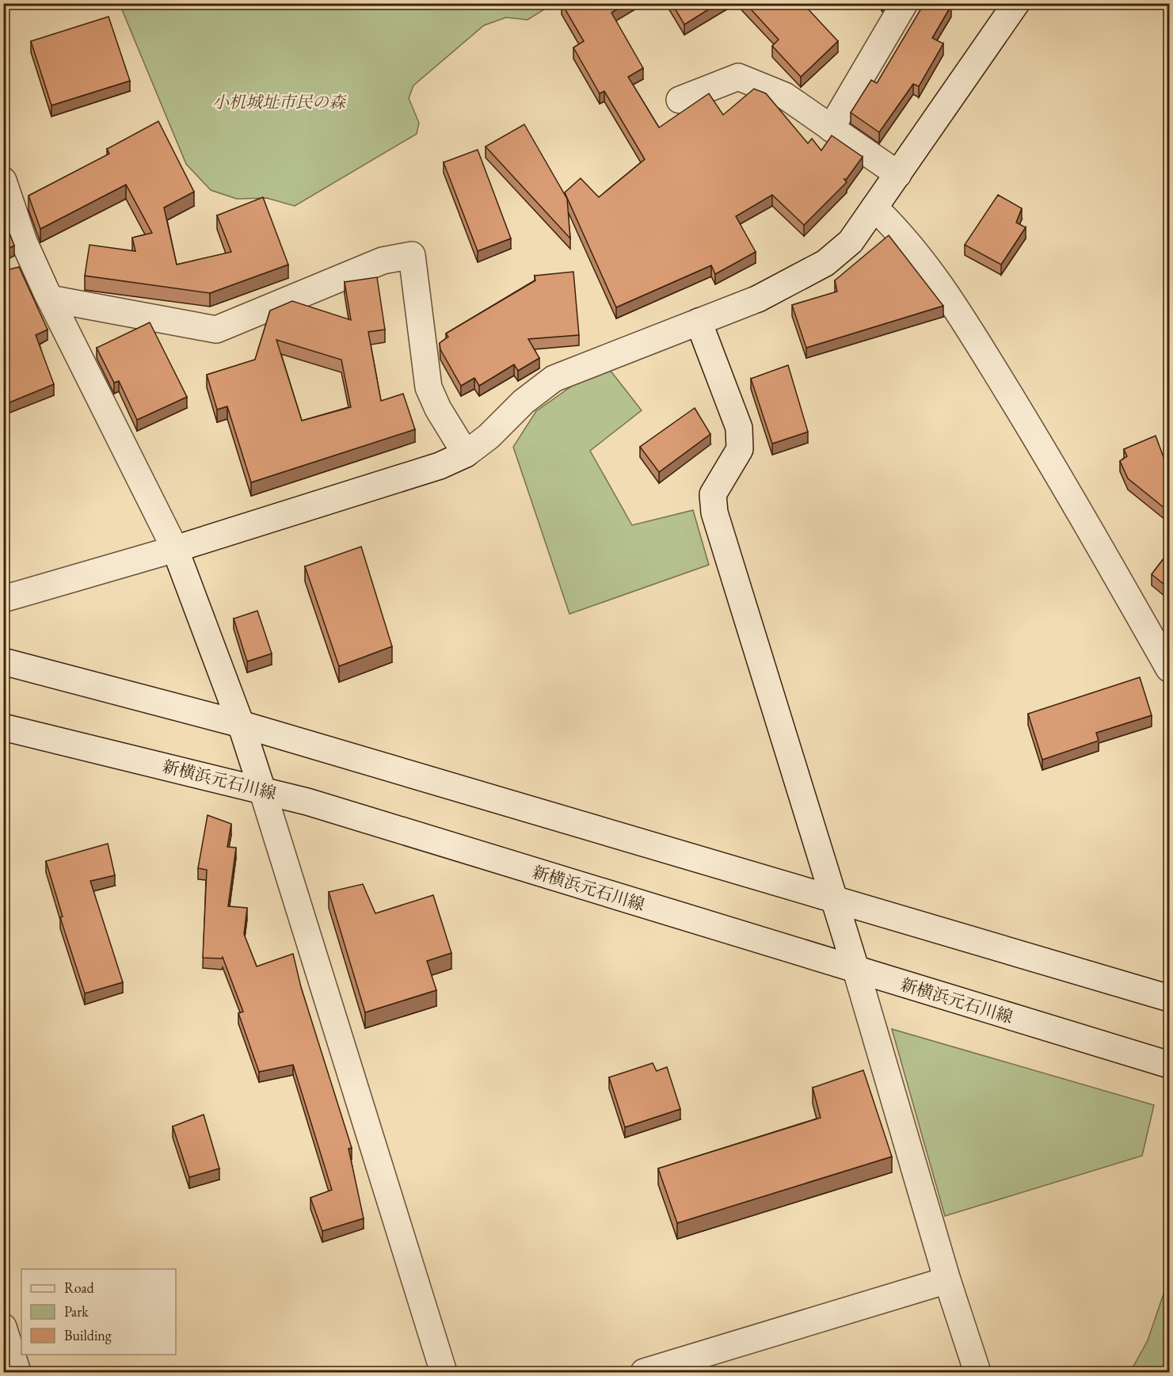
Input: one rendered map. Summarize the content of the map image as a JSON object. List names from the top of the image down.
{
  "streets": {
    "street": ["新横浜元石川線"]
  },
  "parks": ["小机城址市民の森"],
  "legend": ["Road", "Park", "Building"]
}
